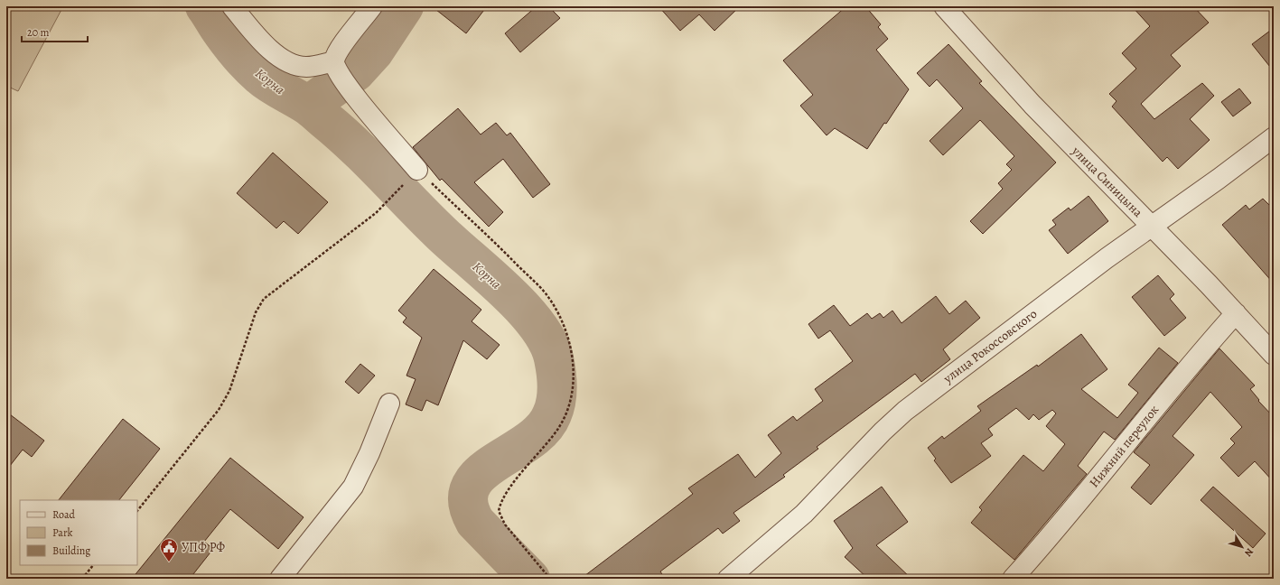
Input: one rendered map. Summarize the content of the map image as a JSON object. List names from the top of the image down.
{
  "streets": {
    "street": ["улица Синицына", "улица Рокоссовского", "Нижний переулок"]
  },
  "crossings": [
    ["улица Синицына", "улица Рокоссовского"],
    ["улица Синицына", "Нижний переулок"]
  ],
  "water": ["Корна"],
  "places": {
    "public building": ["УПФ РФ"]
  },
  "legend": ["Road", "Park", "Building"],
  "scale_bar": "20 m",
  "north": "bottom right"
}
